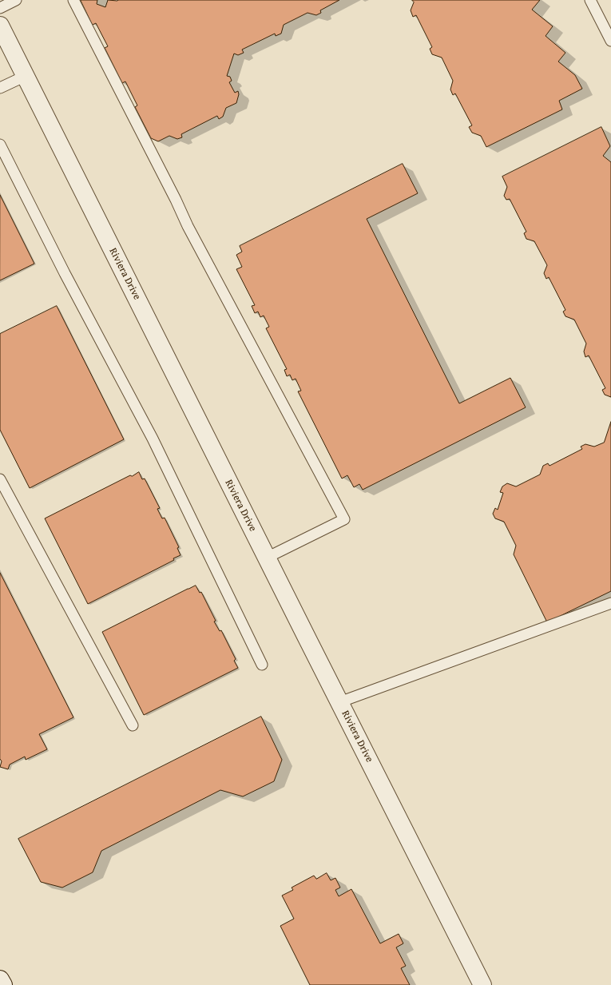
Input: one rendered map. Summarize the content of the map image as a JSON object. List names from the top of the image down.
{
  "streets": {
    "street": ["Riviera Drive"]
  }
}
